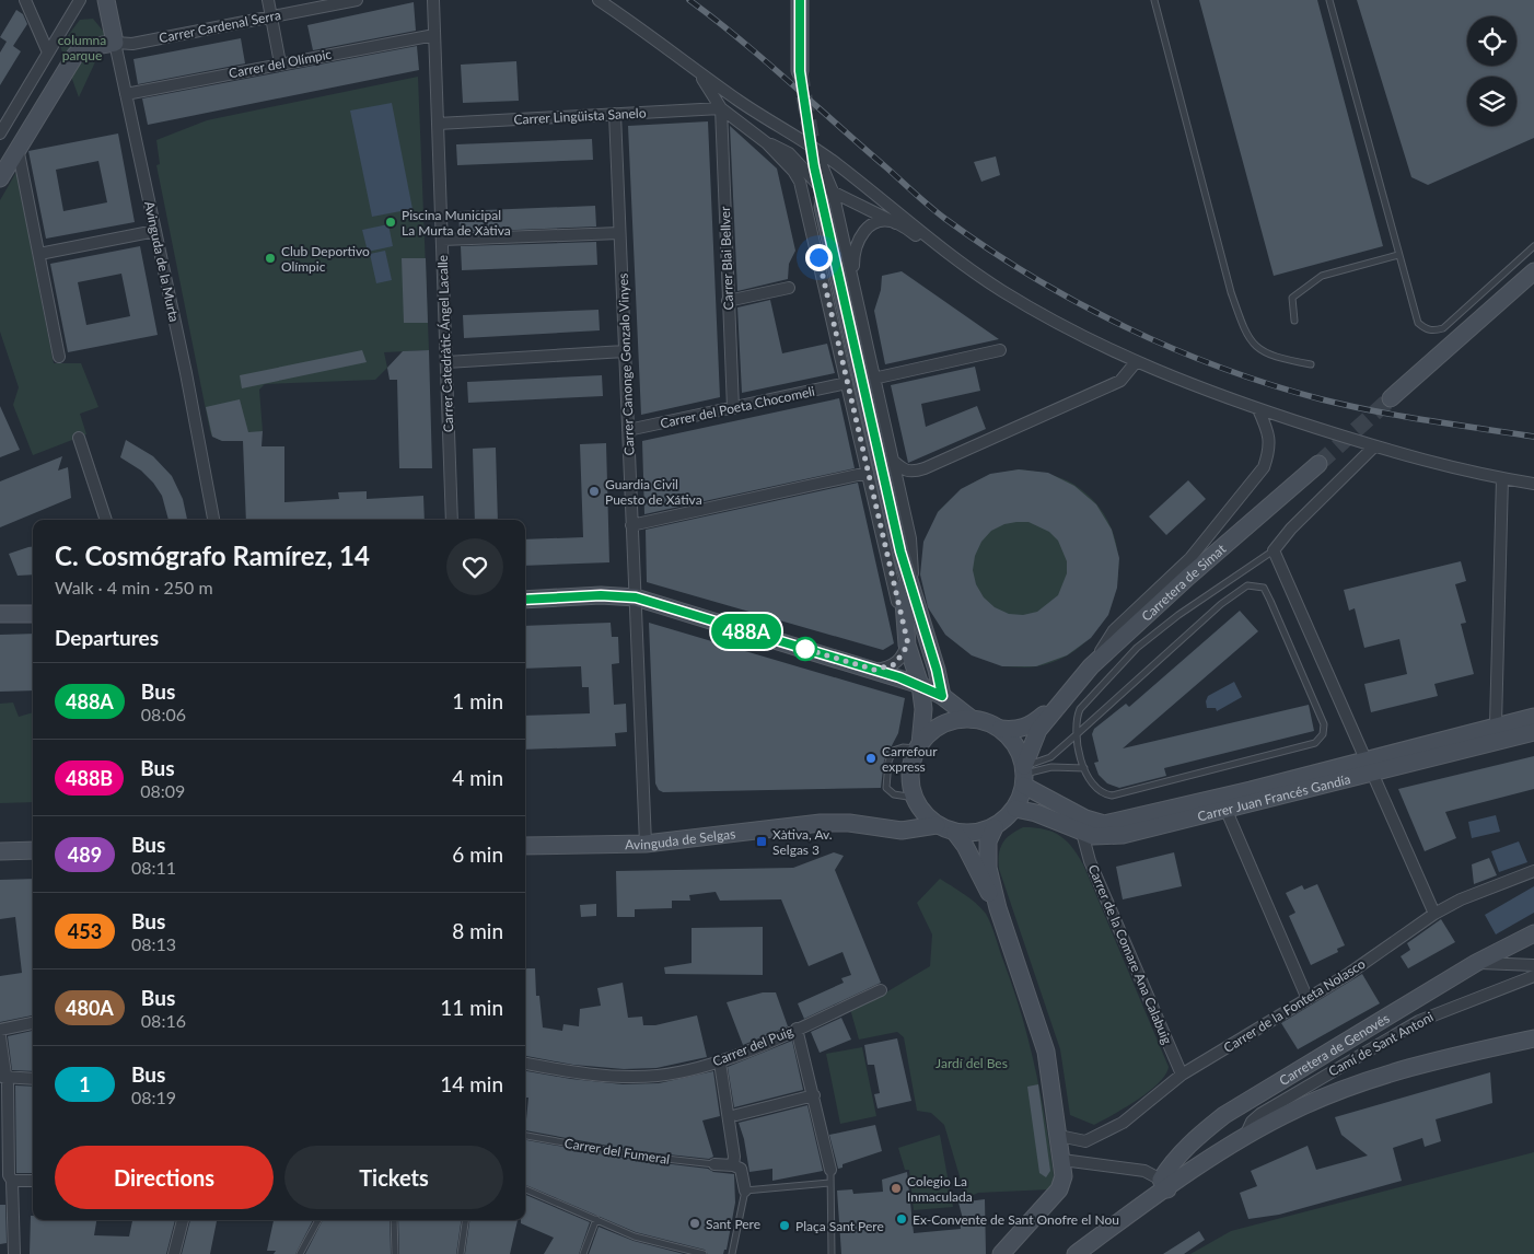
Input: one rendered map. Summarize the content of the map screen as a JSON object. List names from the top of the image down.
{
  "streets": {
    "main road": [
      "Avinguda de la Murta",
      "Carretera de Simat",
      "Carrer Juan Francés Gandía",
      "Avinguda de Selgas",
      "Carretera de Genovés"
    ],
    "street": [
      "Carrer Cardenal Serra",
      "Carrer del Olímpic",
      "Carrer Lingüista Sanelo",
      "Carrer Blai Bellver",
      "Carrer Catedràtic Ángel Lacalle",
      "Carrer Canonge Gonzalo Vinyes",
      "Carrer del Poeta Chocomeli",
      "Carrer de la Comare Ana Calabuig",
      "Carrer de la Fonteta Nolasco",
      "Camí de Sant Antoni",
      "Carrer del Puig"
    ],
    "lane": ["Carrer del Fumeral"]
  },
  "crossings": [
    ["Carrer Cardenal Serra", "Avinguda de la Murta"],
    ["Carrer del Olímpic", "Avinguda de la Murta"],
    ["Carrer del Olímpic", "Carrer Catedràtic Ángel Lacalle"],
    ["Carrer Lingüista Sanelo", "Carrer Blai Bellver"],
    ["Carrer Lingüista Sanelo", "Carrer Catedràtic Ángel Lacalle"],
    ["Carrer Lingüista Sanelo", "Carrer Canonge Gonzalo Vinyes"],
    ["Carrer Blai Bellver", "Carrer del Poeta Chocomeli"],
    ["Carrer Canonge Gonzalo Vinyes", "Carrer del Poeta Chocomeli"],
    ["Carrer Canonge Gonzalo Vinyes", "Avinguda de Selgas"],
    ["Carretera de Simat", "Carrer Juan Francés Gandía"],
    ["Carretera de Simat", "Avinguda de Selgas"],
    ["Carrer Juan Francés Gandía", "Avinguda de Selgas"],
    ["Carrer Juan Francés Gandía", "Carrer de la Comare Ana Calabuig"],
    ["Carrer de la Comare Ana Calabuig", "Carrer de la Fonteta Nolasco"]
  ],
  "parks": ["columna parque", "Jardí del Bes"],
  "places": {
    "other": [
      "Piscina Municipal La Murta de Xàtiva",
      "Club Deportivo Olímpic",
      "Guardia Civil Puesto de Xátiva",
      "Carrefour express",
      "Colegio La Inmaculada",
      "Ex-Convente de Sant Onofre el Nou",
      "Sant Pere",
      "Plaça Sant Pere"
    ],
    "transit": ["Xàtiva, Av. Selgas 3"]
  },
  "lines": ["bus line 488A"],
  "page": {
    "on_map": "488A",
    "heading": [
      ["C. Cosmógrafo Ramírez, 14", "Walk · 4 min · 250 m"],
      "Departures"
    ],
    "list": [
      {
        "mark": "488A",
        "name": "Bus",
        "note": "08:06",
        "value": "1 min"
      },
      {
        "mark": "488B",
        "name": "Bus",
        "note": "08:09",
        "value": "4 min"
      },
      {
        "mark": "489",
        "name": "Bus",
        "note": "08:11",
        "value": "6 min"
      },
      {
        "mark": "453",
        "name": "Bus",
        "note": "08:13",
        "value": "8 min"
      },
      {
        "mark": "480A",
        "name": "Bus",
        "note": "08:16",
        "value": "11 min"
      },
      {
        "mark": "1",
        "name": "Bus",
        "note": "08:19",
        "value": "14 min"
      }
    ],
    "buttons": ["Directions", "Tickets"]
  }
}
